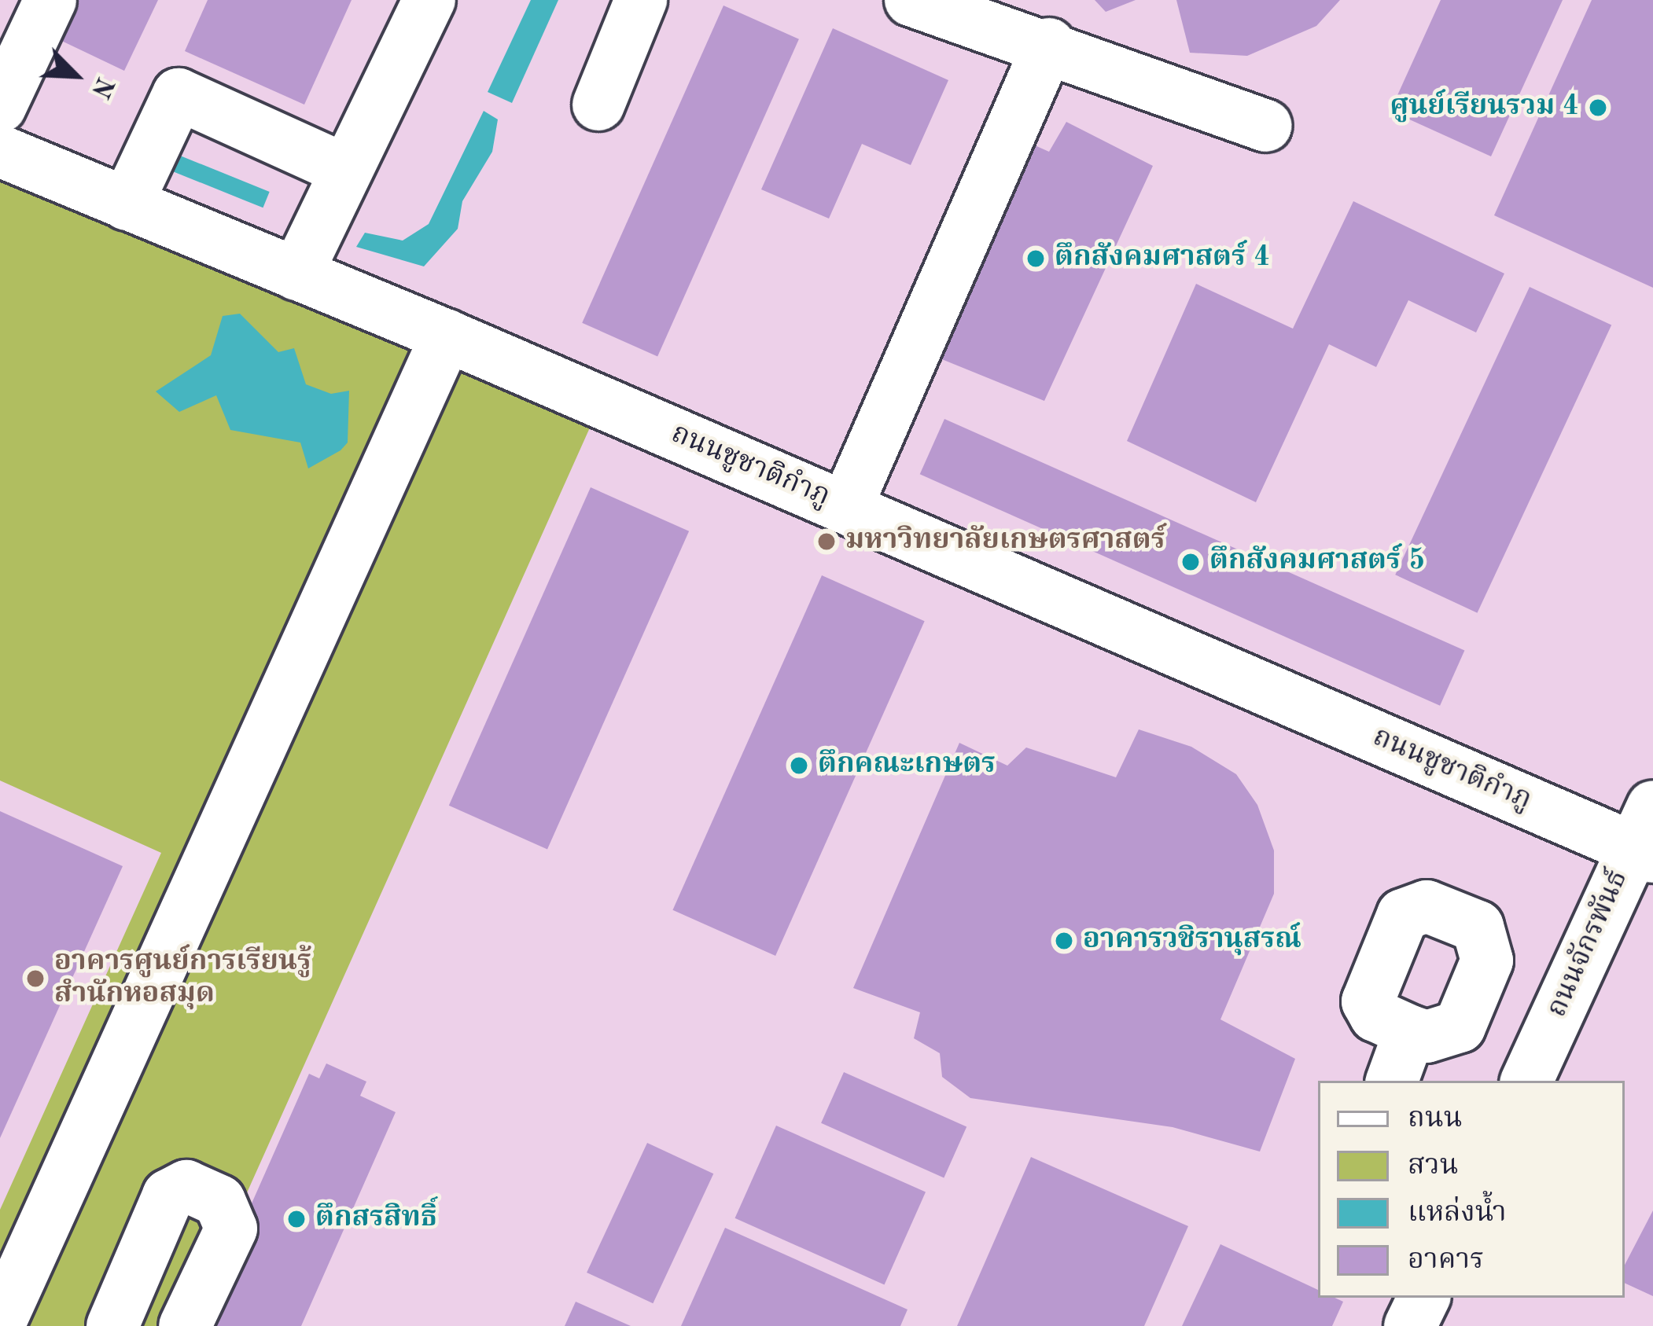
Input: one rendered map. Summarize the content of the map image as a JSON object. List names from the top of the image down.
{
  "streets": {
    "lane": ["ถนนชูชาติกำภู", "ถนนจักรพันธ์"]
  },
  "crossings": [
    ["ถนนชูชาติกำภู", "ถนนจักรพันธ์"]
  ],
  "places": [
    "ศูนย์เรียนรวม 4",
    "ตึกสังคมศาสตร์ 4",
    "มหาวิทยาลัยเกษตรศาสตร์",
    "ตึกสังคมศาสตร์ 5",
    "ตึกคณะเกษตร",
    "อาคารวชิรานุสรณ์",
    "อาคารศูนย์การเรียนรู้ สำนักหอสมุด",
    "ตึกสรสิทธิ์"
  ],
  "legend": [
    "ถนน",
    "สวน",
    "แหล่งน้ำ",
    "อาคาร"
  ],
  "north": "bottom right"
}
